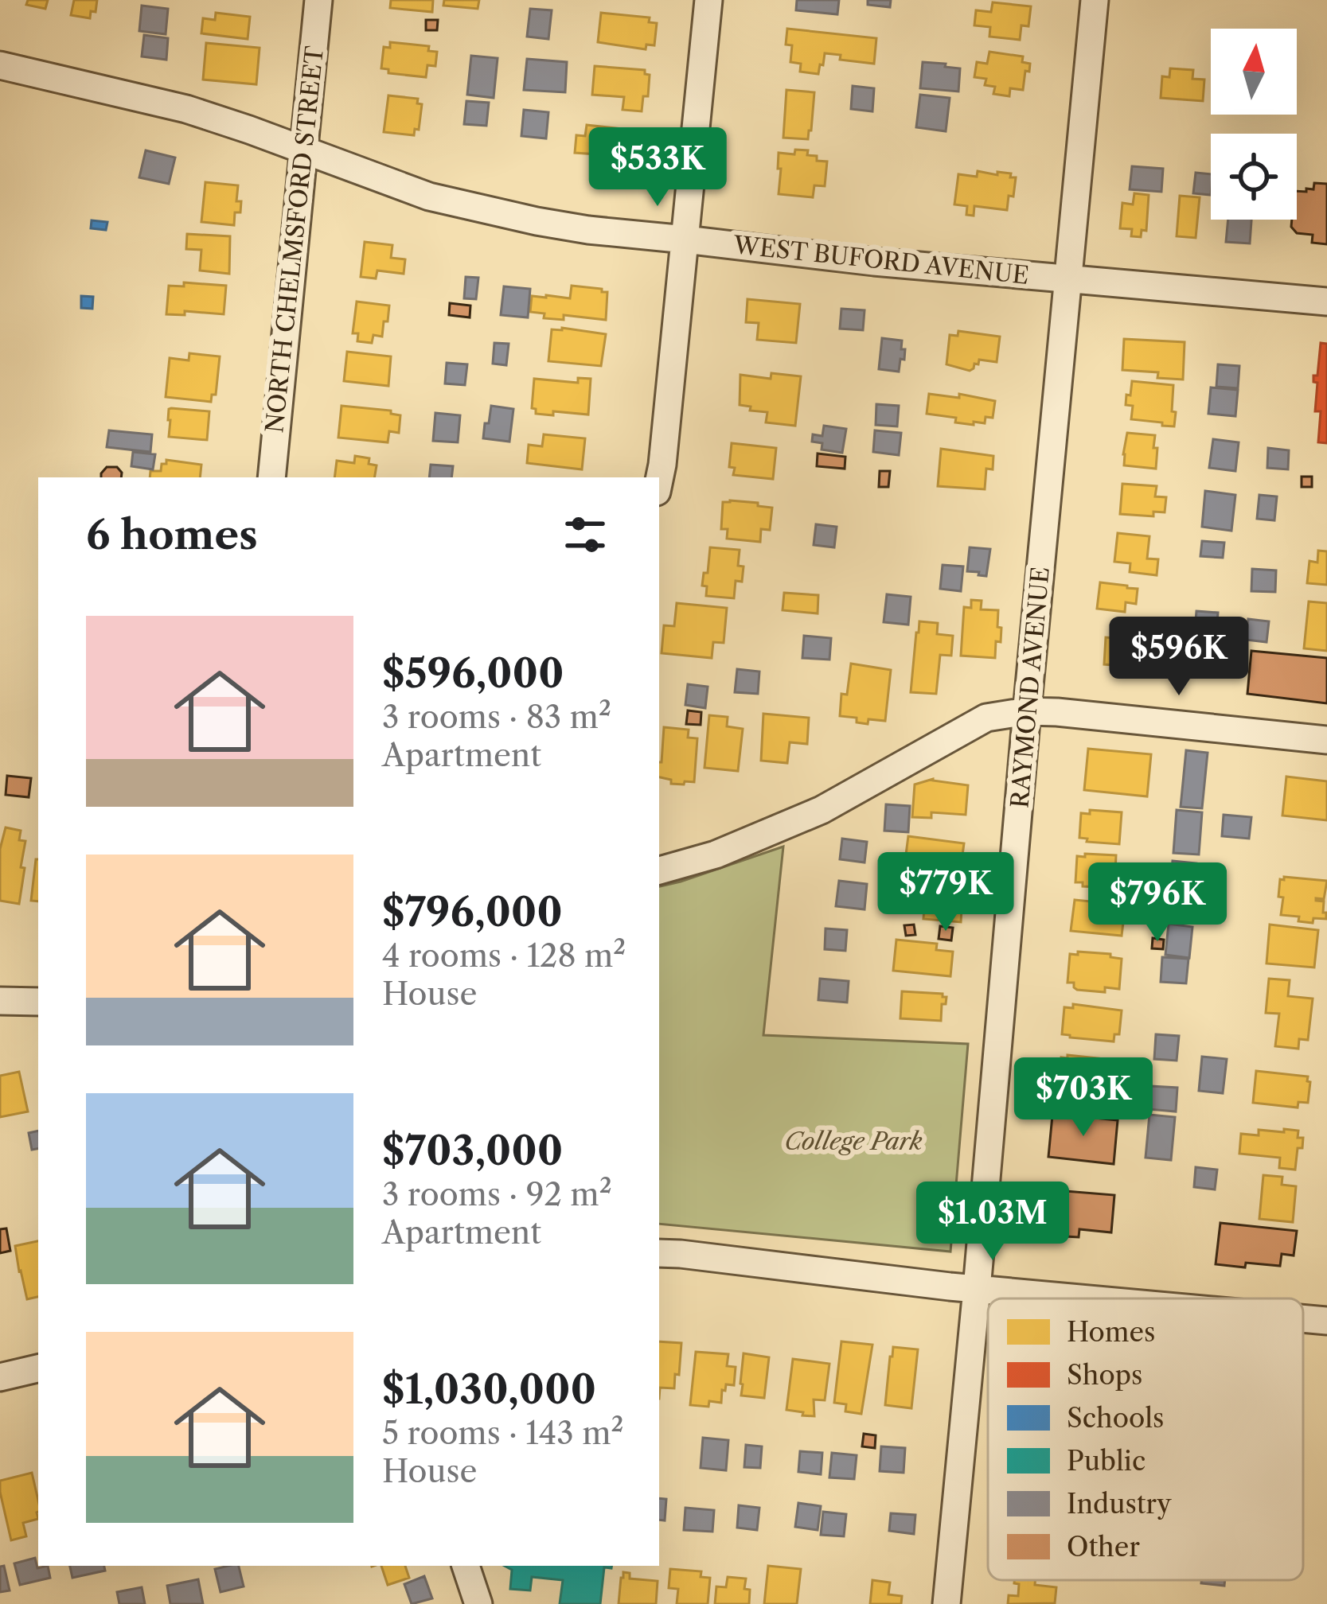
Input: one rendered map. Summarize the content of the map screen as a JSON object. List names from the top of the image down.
{
  "streets": {
    "street": ["NORTH CHELMSFORD STREET", "WEST BUFORD AVENUE", "RAYMOND AVENUE"]
  },
  "crossings": [
    ["NORTH CHELMSFORD STREET", "WEST BUFORD AVENUE"],
    ["WEST BUFORD AVENUE", "RAYMOND AVENUE"]
  ],
  "parks": ["College Park"],
  "legend": [
    "Homes",
    "Shops",
    "Schools",
    "Public",
    "Industry",
    "Other"
  ],
  "north": "top",
  "page": {
    "price": [
      "$533K",
      "$596K",
      "$779K",
      "$796K",
      "$703K",
      "$1.03M"
    ],
    "heading": "6 homes",
    "list": [
      {
        "name": "$596,000",
        "note": "3 rooms · 83 m² · Apartment"
      },
      {
        "name": "$796,000",
        "note": "4 rooms · 128 m² · House"
      },
      {
        "name": "$703,000",
        "note": "3 rooms · 92 m² · Apartment"
      },
      {
        "name": "$1,030,000",
        "note": "5 rooms · 143 m² · House"
      }
    ]
  }
}
